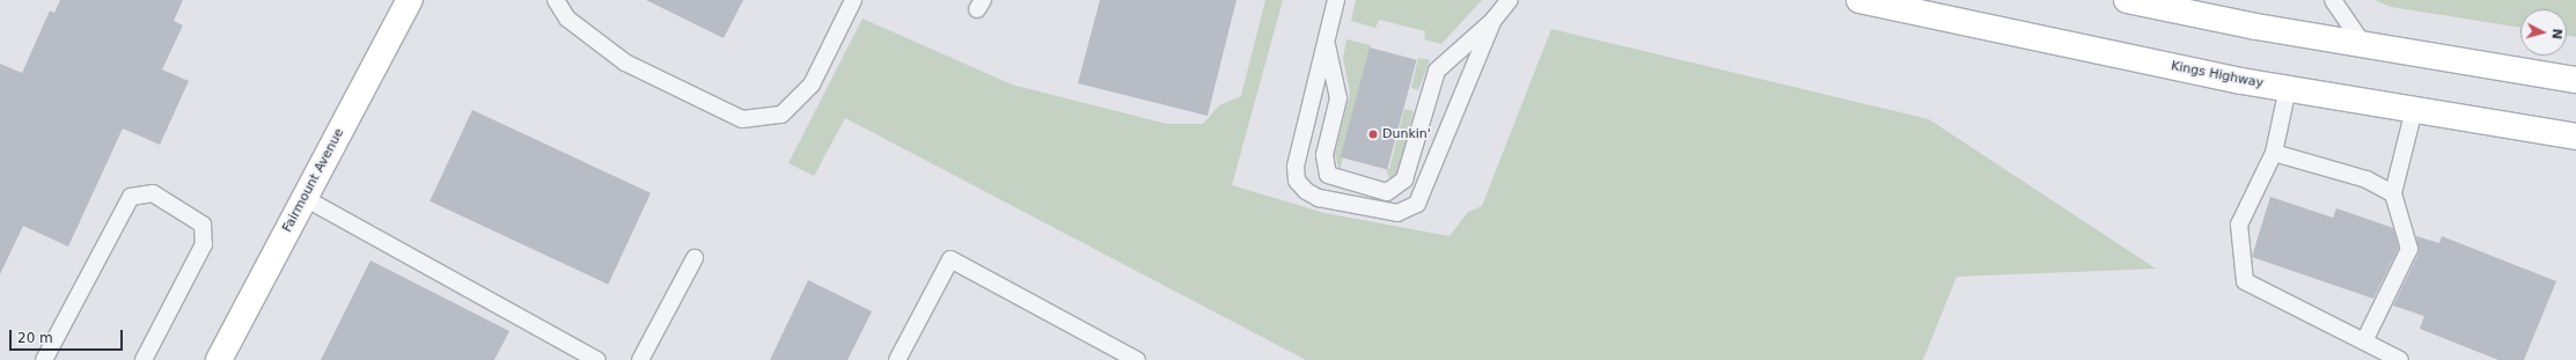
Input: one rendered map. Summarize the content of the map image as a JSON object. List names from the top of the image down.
{
  "streets": {
    "main road": ["Kings Highway", "Fairmount Avenue"]
  },
  "places": ["Dunkin'"],
  "scale_bar": "20 m",
  "north": "right"
}
